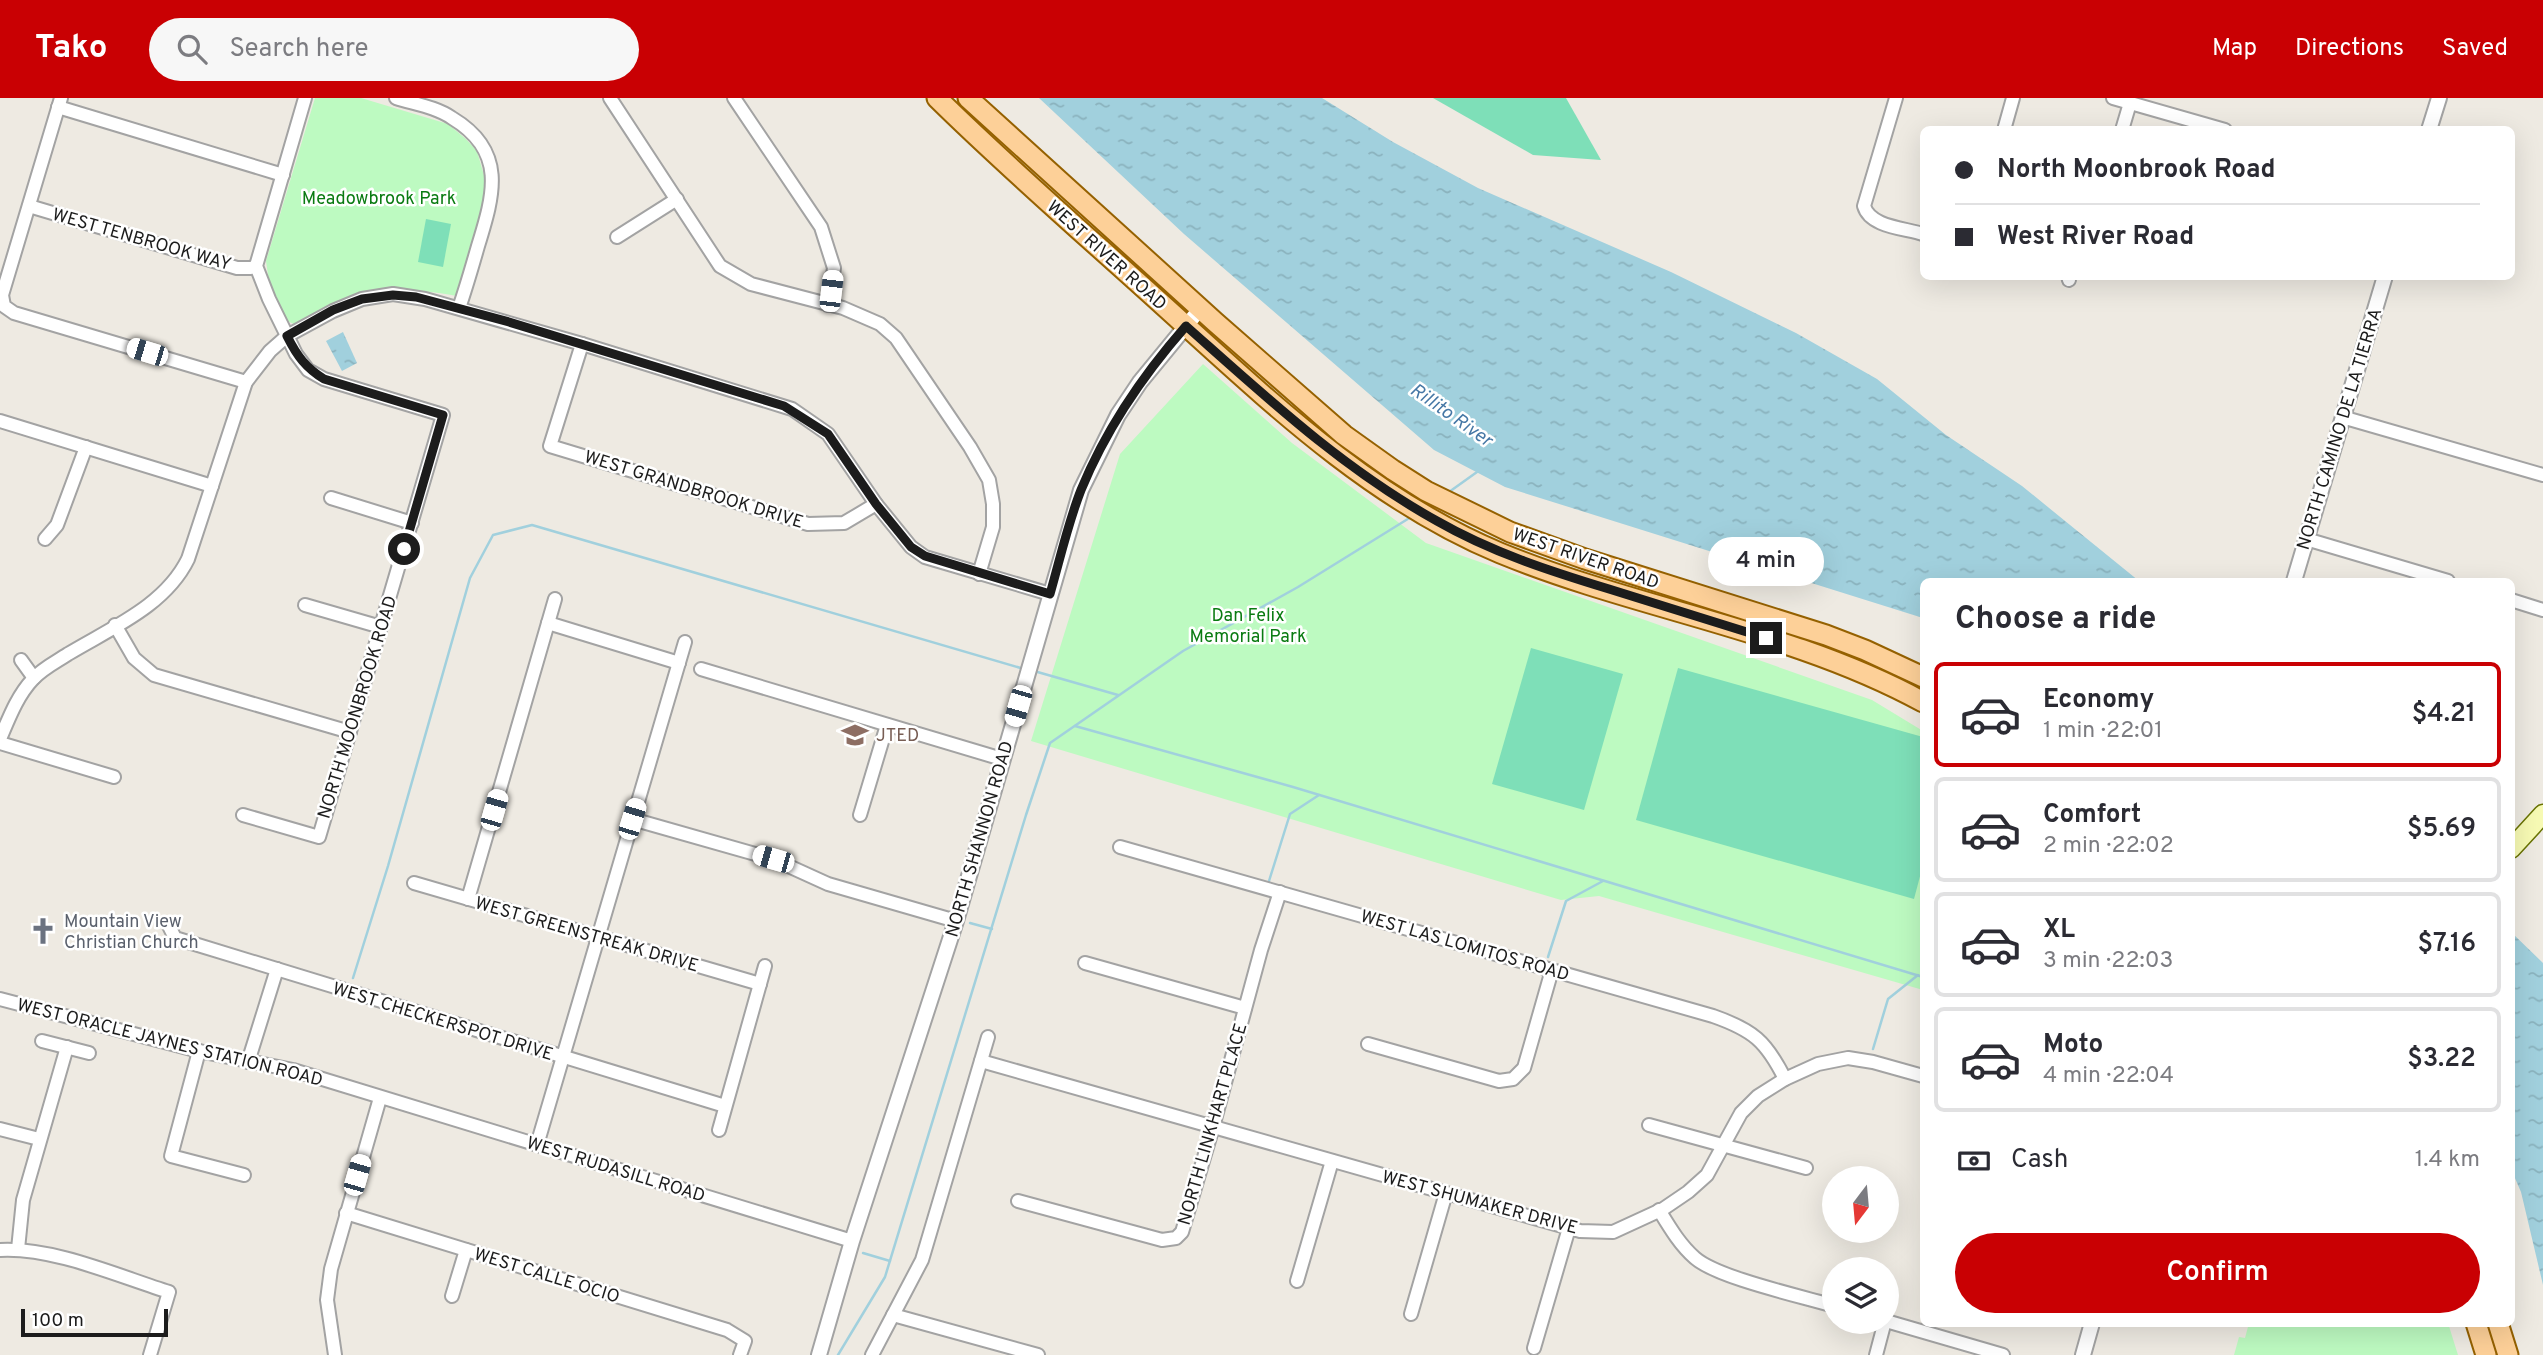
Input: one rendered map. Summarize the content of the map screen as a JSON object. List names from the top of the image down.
{
  "streets": {
    "main road": ["WEST RIVER ROAD"],
    "street": [
      "WEST TENBROOK WAY",
      "NORTH CAMINO DE LA TIERRA",
      "WEST GRANDBROOK DRIVE",
      "NORTH MOONBROOK ROAD",
      "NORTH SHANNON ROAD",
      "WEST GREENSTREAK DRIVE",
      "WEST LAS LOMITOS ROAD",
      "WEST CHECKERSPOT DRIVE",
      "WEST ORACLE JAYNES STATION ROAD",
      "NORTH LINKHART PLACE",
      "WEST RUDASILL ROAD",
      "WEST SHUMAKER DRIVE",
      "WEST CALLE OCIO"
    ]
  },
  "crossings": [
    ["WEST RIVER ROAD", "NORTH SHANNON ROAD"],
    ["NORTH SHANNON ROAD", "WEST RUDASILL ROAD"],
    ["WEST LAS LOMITOS ROAD", "NORTH LINKHART PLACE"],
    ["WEST LAS LOMITOS ROAD", "WEST SHUMAKER DRIVE"],
    ["WEST ORACLE JAYNES STATION ROAD", "WEST RUDASILL ROAD"],
    ["NORTH LINKHART PLACE", "WEST SHUMAKER DRIVE"]
  ],
  "water": ["Rillito River"],
  "parks": ["Meadowbrook Park", "Dan Felix Memorial Park"],
  "places": {
    "school or university": ["JTED"],
    "church": ["Mountain View Christian Church"]
  },
  "scale_bar": "100 m",
  "north": "bottom",
  "page": {
    "header": "Tako",
    "search": "Search here",
    "nav": ["Map", "Directions", "Saved"],
    "banner": ["North Moonbrook Road", "West River Road"],
    "bubble": "4 min",
    "heading": "Choose a ride",
    "list": [
      {
        "name": "Economy",
        "note": "1 min · 22:01",
        "value": "$4.21"
      },
      {
        "name": "Comfort",
        "note": "2 min · 22:02",
        "value": "$5.69"
      },
      {
        "name": "XL",
        "note": "3 min · 22:03",
        "value": "$7.16"
      },
      {
        "name": "Moto",
        "note": "4 min · 22:04",
        "value": "$3.22"
      }
    ],
    "pay": ["Cash", "1.4 km"],
    "buttons": "Confirm",
    "scale": "100 m"
  }
}
